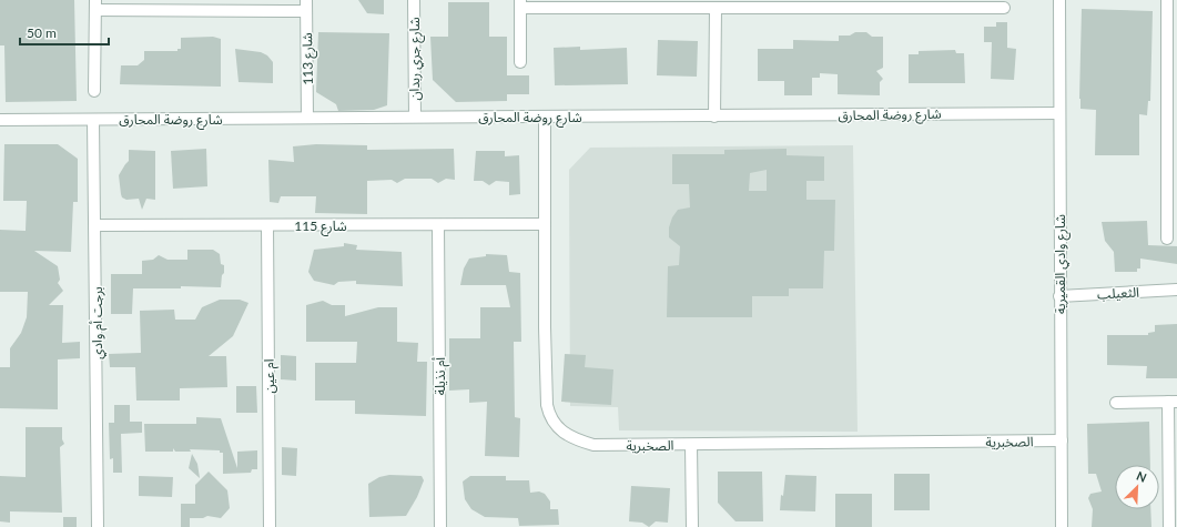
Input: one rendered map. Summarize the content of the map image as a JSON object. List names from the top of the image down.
{
  "streets": {
    "street": [
      "شارع 113",
      "شارع جري ربدان",
      "شارع روضة المحارق",
      "شارع 115",
      "شارع وادي القميرية",
      "الثعيلب",
      "برجت أم وادي",
      "ام عين",
      "أم نذيلة",
      "الصخبرية"
    ]
  },
  "crossings": [
    ["شارع 113", "شارع روضة المحارق"],
    ["شارع جري ربدان", "شارع روضة المحارق"],
    ["شارع روضة المحارق", "شارع وادي القميرية"],
    ["شارع روضة المحارق", "برجت أم وادي"],
    ["شارع روضة المحارق", "الصخبرية"],
    ["شارع 115", "برجت أم وادي"],
    ["شارع 115", "ام عين"],
    ["شارع 115", "أم نذيلة"],
    ["شارع 115", "الصخبرية"],
    ["شارع وادي القميرية", "الثعيلب"],
    ["شارع وادي القميرية", "الصخبرية"]
  ],
  "scale_bar": "50 m",
  "north": "top right"
}
